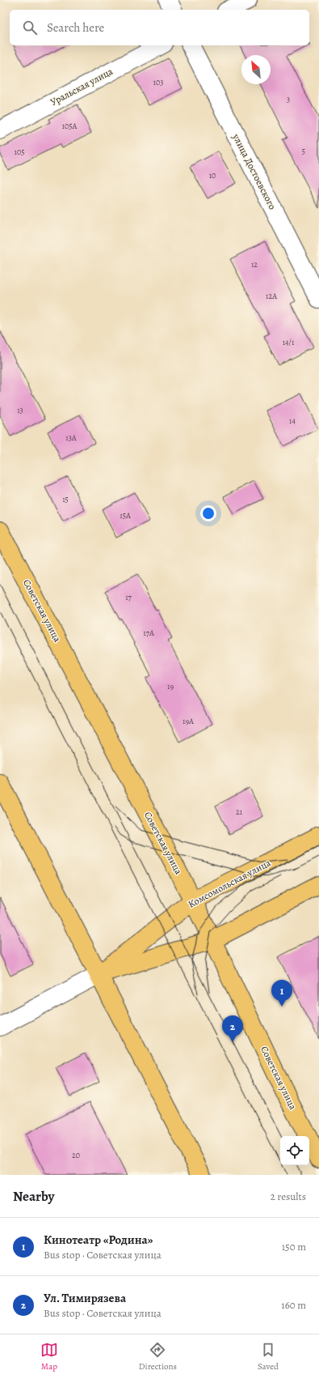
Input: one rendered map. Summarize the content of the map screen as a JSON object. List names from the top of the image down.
{
  "streets": {
    "main road": ["Советская улица", "Комсомольская улица"],
    "street": ["Уральская улица", "улица Достоевского"]
  },
  "crossings": [
    ["Советская улица", "Комсомольская улица"]
  ],
  "house_numbers": [
    "103",
    "3",
    "105А",
    "5",
    "105",
    "10",
    "12",
    "12А",
    "14/1",
    "13",
    "14",
    "13А",
    "15",
    "15А",
    "17",
    "17А",
    "19",
    "19А",
    "21",
    "20"
  ],
  "north": "top left",
  "page": {
    "search": "Search here",
    "pins": ["1", "2"],
    "heading": ["Nearby", "2 results"],
    "list": [
      {
        "mark": "1",
        "name": "Кинотеатр «Родина»",
        "note": "Bus stop · Советская улица",
        "value": "150 m"
      },
      {
        "mark": "2",
        "name": "Ул. Тимирязева",
        "note": "Bus stop · Советская улица",
        "value": "160 m"
      }
    ],
    "nav": ["Map", "Directions", "Saved"]
  }
}
